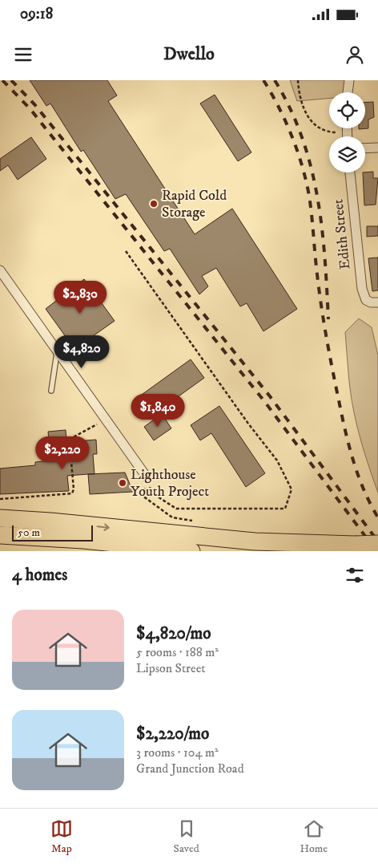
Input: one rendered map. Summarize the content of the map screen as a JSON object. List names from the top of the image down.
{
  "streets": {
    "street": ["Edith Street"]
  },
  "places": ["Rapid Cold Storage", "Lighthouse Youth Project"],
  "scale_bar": "50 m",
  "page": {
    "status": "09:18",
    "header": "Dwello",
    "price": [
      "$2,830",
      "$4,820",
      "$1,840",
      "$2,220"
    ],
    "scale": "50 m",
    "heading": "4 homes",
    "list": [
      {
        "name": "$4,820/mo",
        "note": "5 rooms · 188 m² · Lipson Street"
      },
      {
        "name": "$2,220/mo",
        "note": "3 rooms · 104 m² · Grand Junction Road"
      }
    ],
    "tabs": ["Map", "Saved", "Home"]
  }
}
